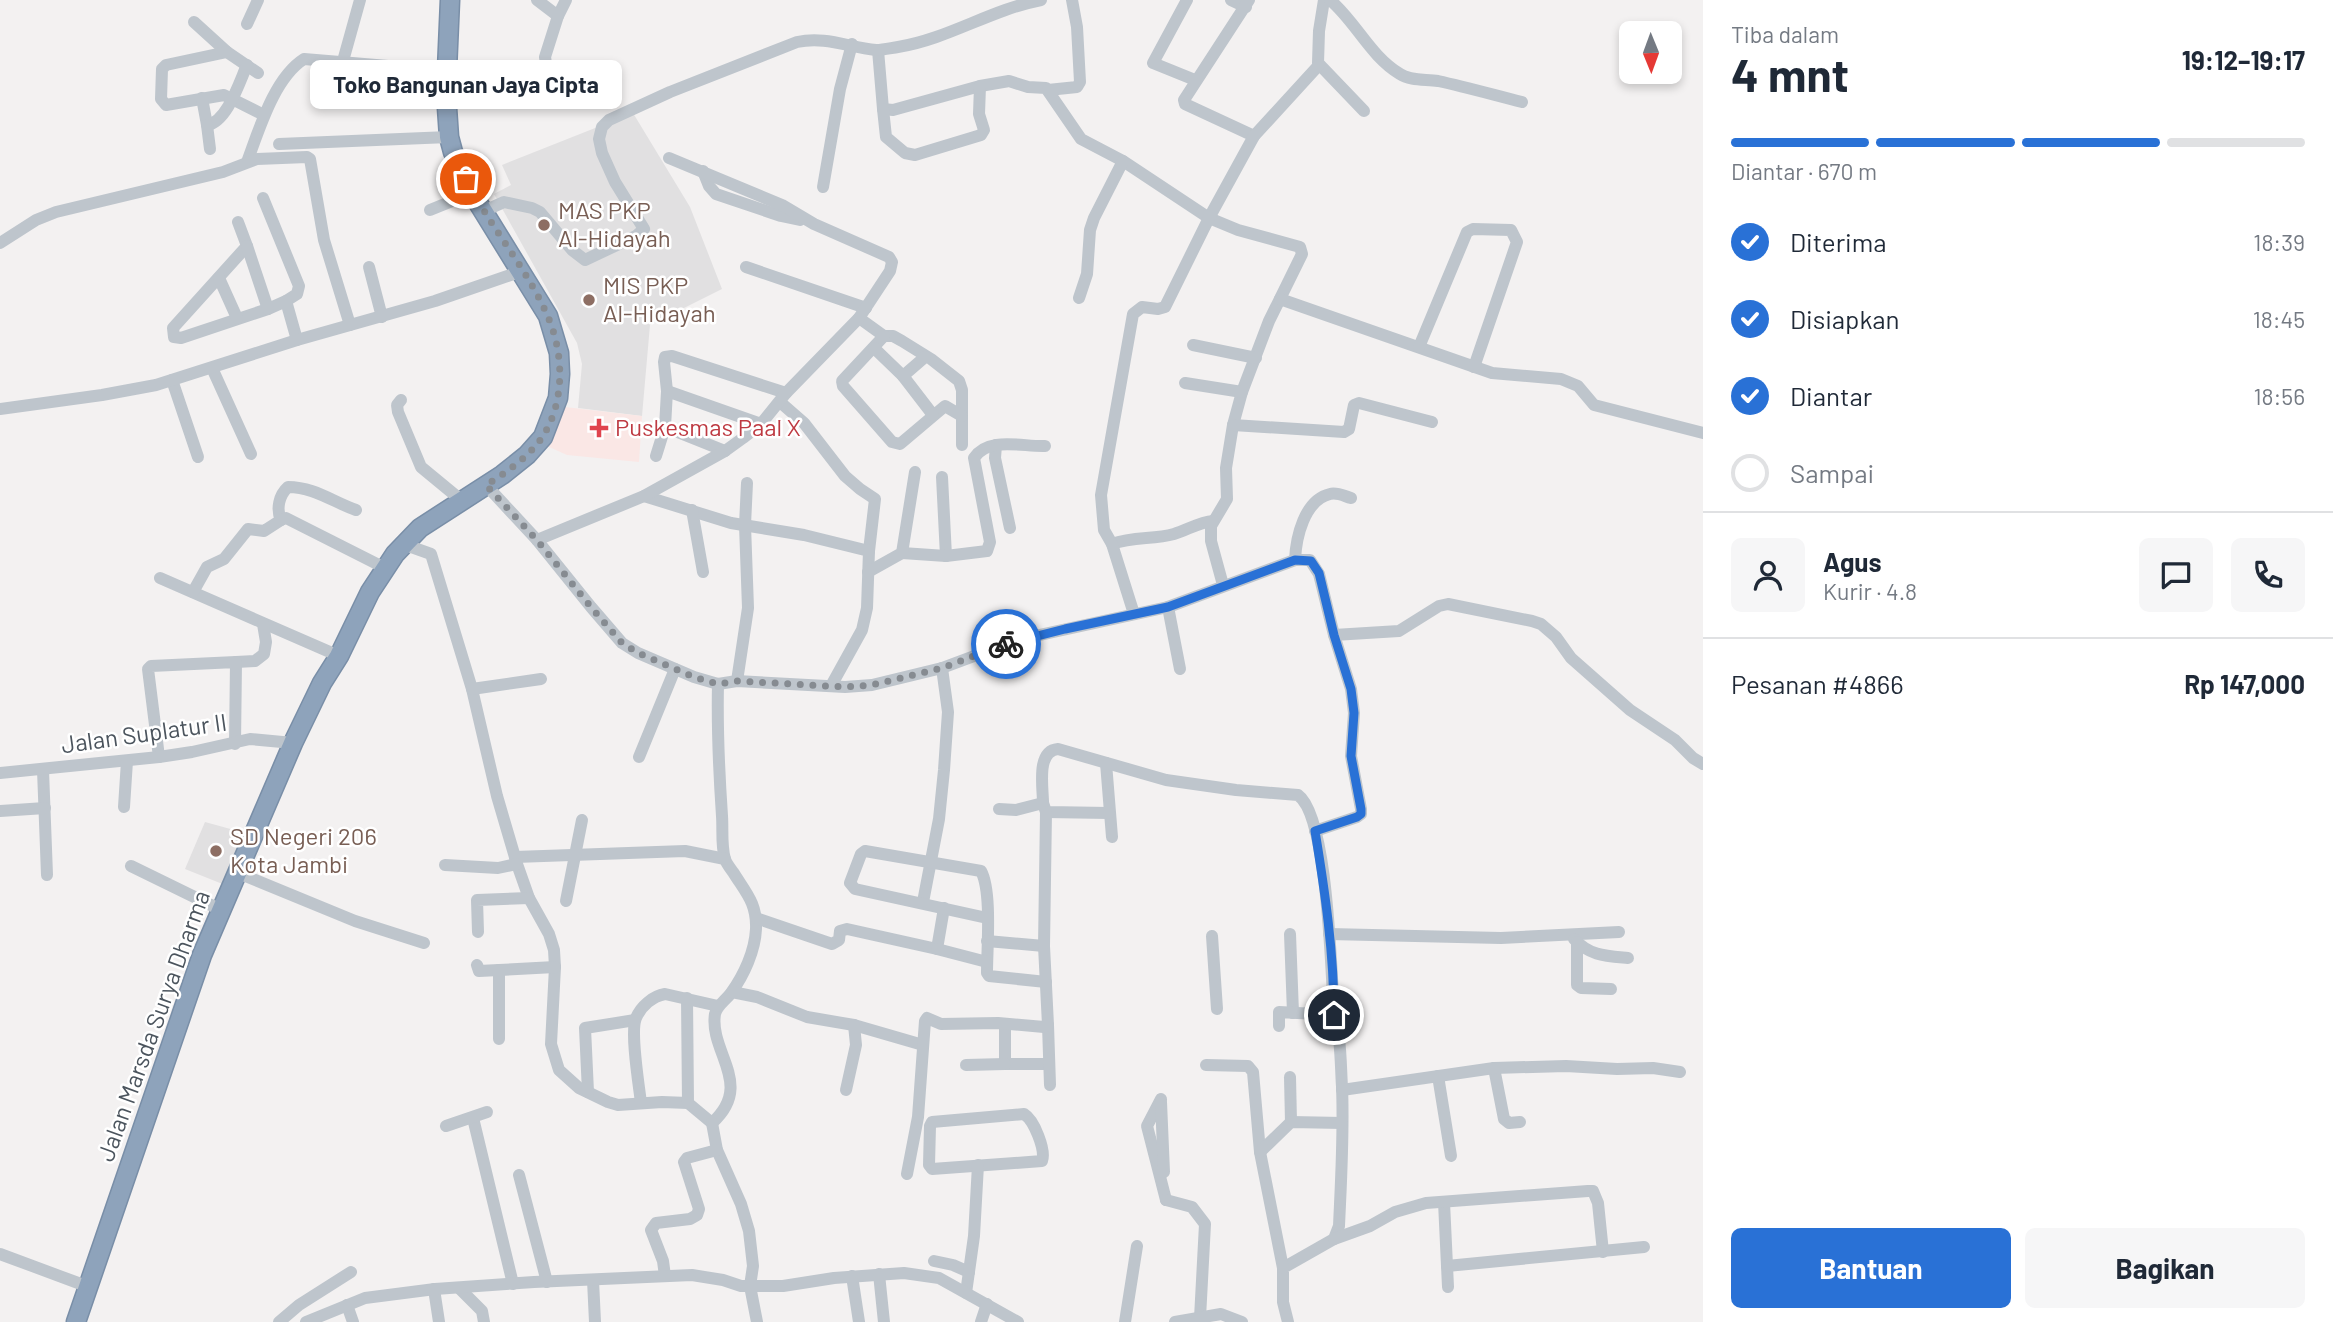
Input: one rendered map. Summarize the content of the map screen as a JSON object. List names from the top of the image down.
{
  "streets": {
    "highway": ["Jalan Marsda Surya Dharma"],
    "street": ["Jalan Suplatur II"]
  },
  "crossings": [
    ["Jalan Suplatur II", "Jalan Marsda Surya Dharma"]
  ],
  "places": {
    "other": [
      "Toko Bangunan Jaya Cipta",
      "MAS PKP Al-Hidayah",
      "MIS PKP Al-Hidayah",
      "SD Negeri 206 Kota Jambi"
    ],
    "health": ["Puskesmas Paal X"]
  },
  "north": "bottom",
  "page": {
    "heading": ["4 mnt", "Tiba dalam", "19:12–19:17"],
    "panel": [
      "Agus",
      "Kurir · 4.8",
      "Pesanan #4866",
      "Rp 147,000"
    ],
    "bubble": "Toko Bangunan Jaya Cipta",
    "bar": "Diantar · 670 m",
    "list": [
      ["Diterima", "18:39"],
      ["Disiapkan", "18:45"],
      ["Diantar", "18:56"],
      "Sampai"
    ],
    "buttons": ["Bantuan", "Bagikan"]
  }
}
